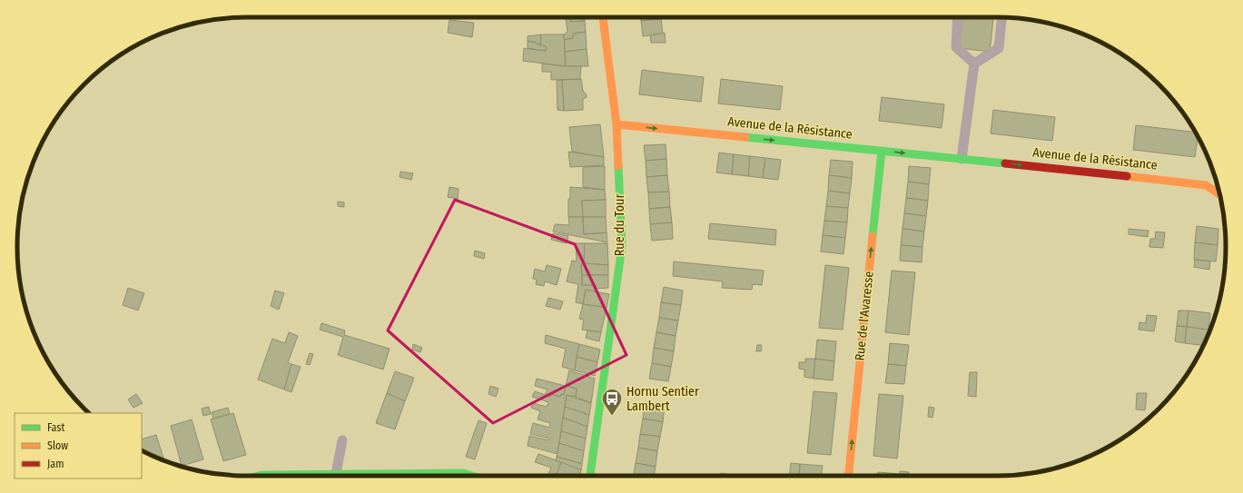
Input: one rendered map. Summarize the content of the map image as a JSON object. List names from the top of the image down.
{
  "streets": {
    "street": ["Avenue de la Résistance", "Rue du Tour", "Rue de l'Avaresse"]
  },
  "crossings": [
    ["Avenue de la Résistance", "Rue du Tour"],
    ["Avenue de la Résistance", "Rue de l'Avaresse"]
  ],
  "one_way": ["Avenue de la Résistance", "Rue de l'Avaresse"],
  "places": {
    "bus stop": ["Hornu Sentier Lambert"]
  },
  "legend": ["Fast", "Slow", "Jam"]
}
